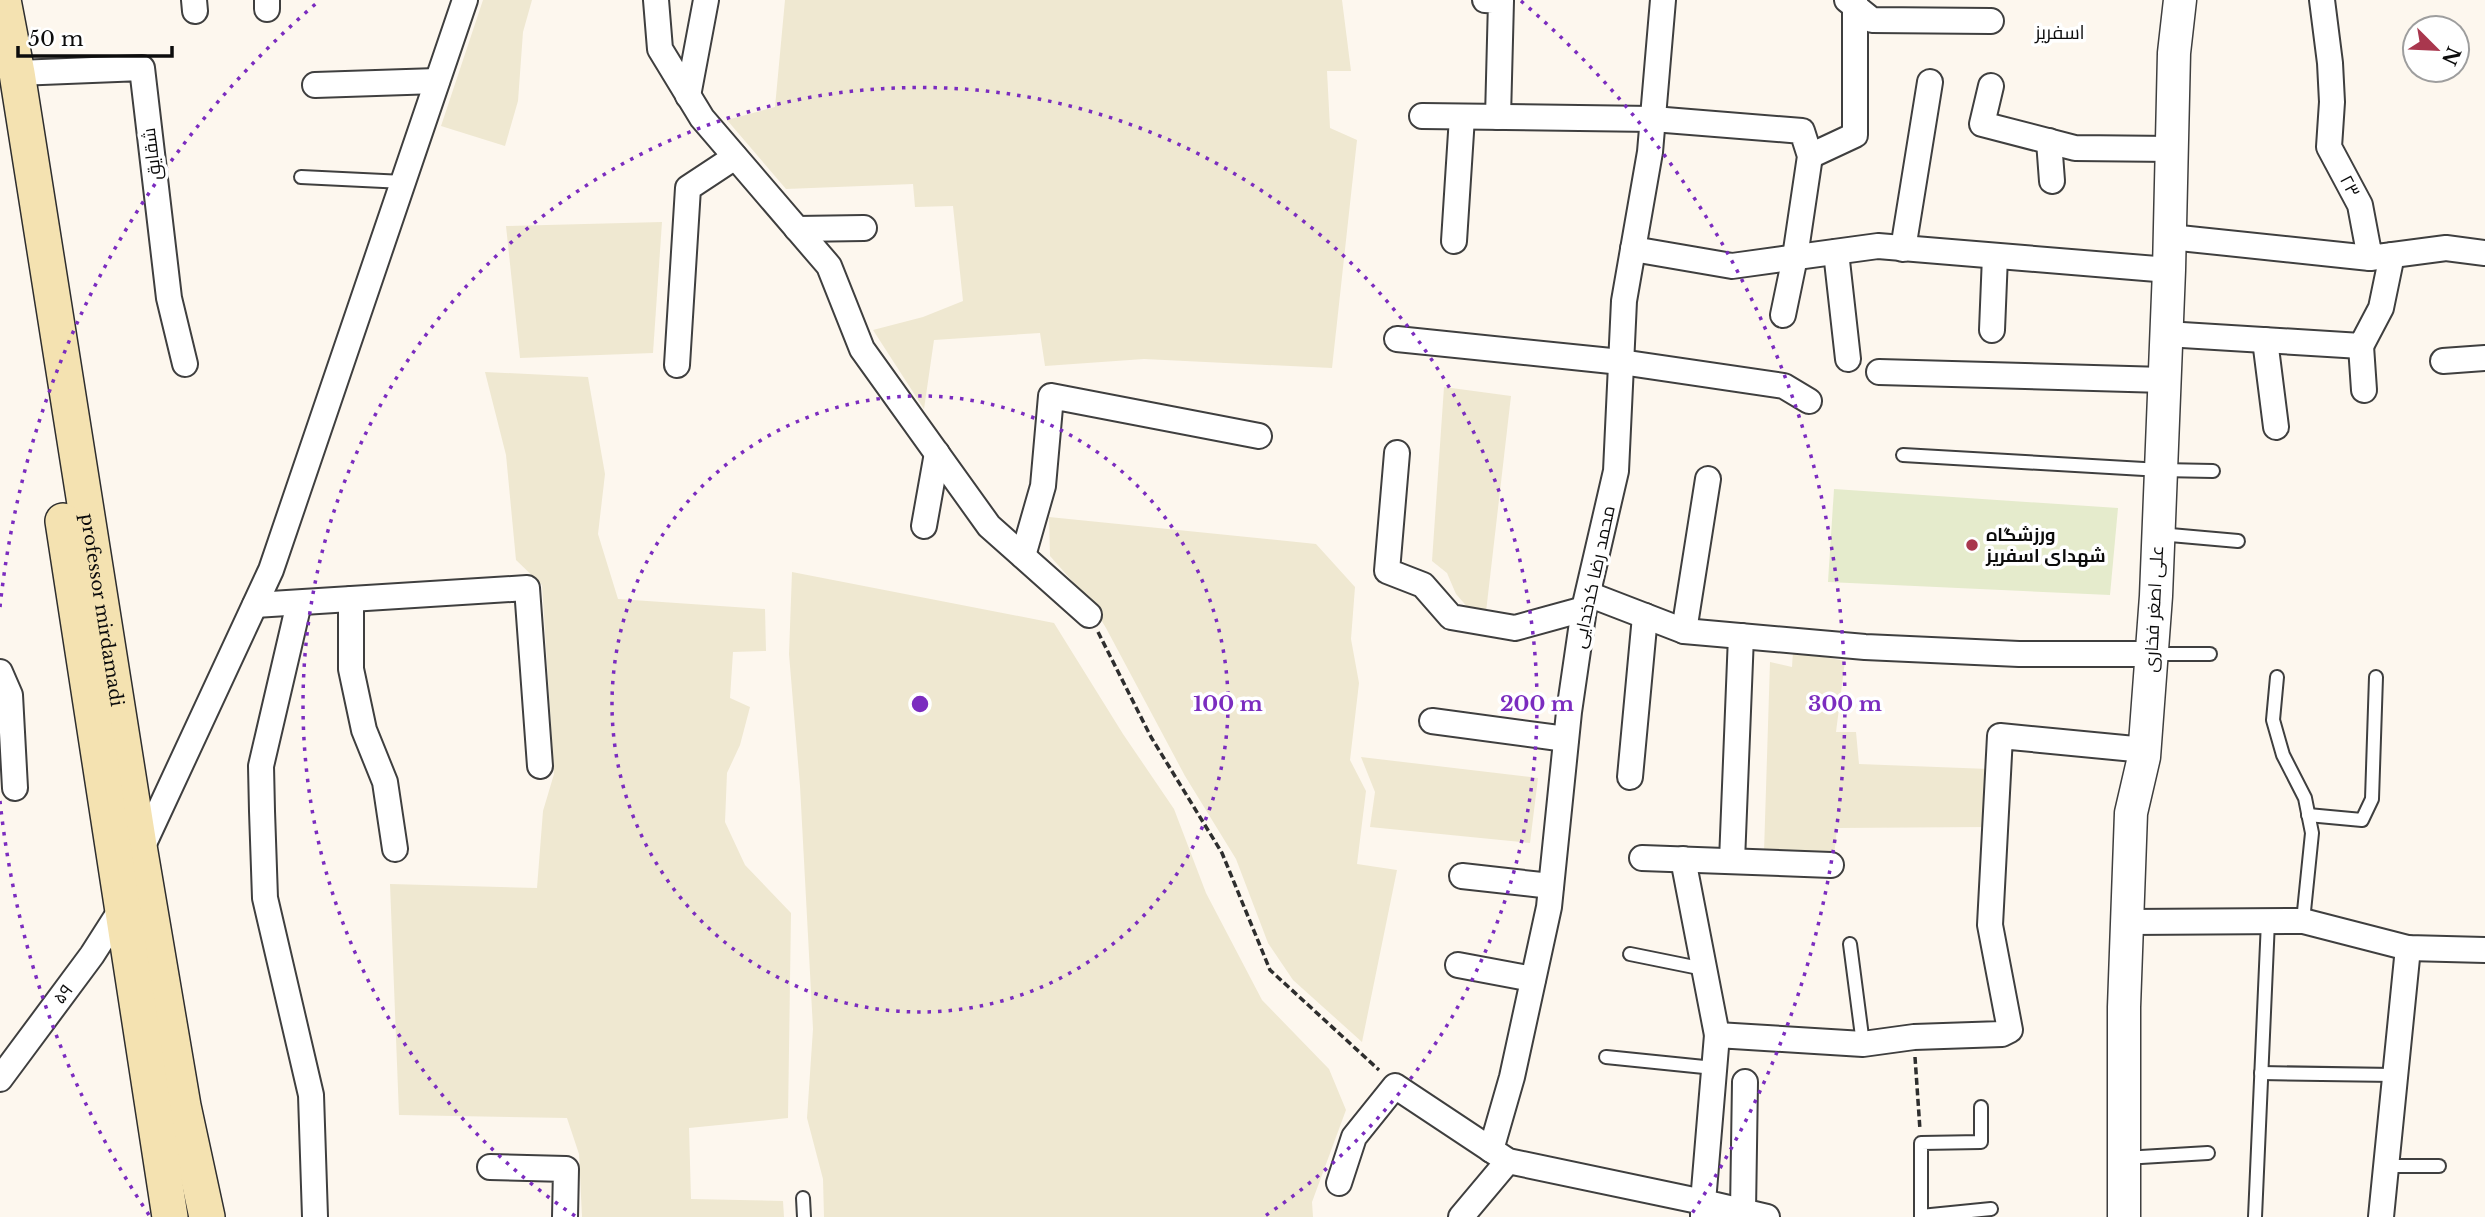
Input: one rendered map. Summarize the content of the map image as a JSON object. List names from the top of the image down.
{
  "streets": {
    "main road": ["professor mirdamadi"],
    "street": [
      "شقایق",
      "۲۳",
      "محمد رضا کدخدایی",
      "علی اصغر فخاری",
      "۵۹"
    ]
  },
  "crossings": [
    ["شقایق", "professor mirdamadi"],
    ["professor mirdamadi", "۵۹"]
  ],
  "districts": ["اسفریز"],
  "places": ["ورزشگاه شهدای اسفریز"],
  "scale_bar": "50 m",
  "north": "bottom right",
  "rings": ["100 m", "200 m", "300 m"]
}
